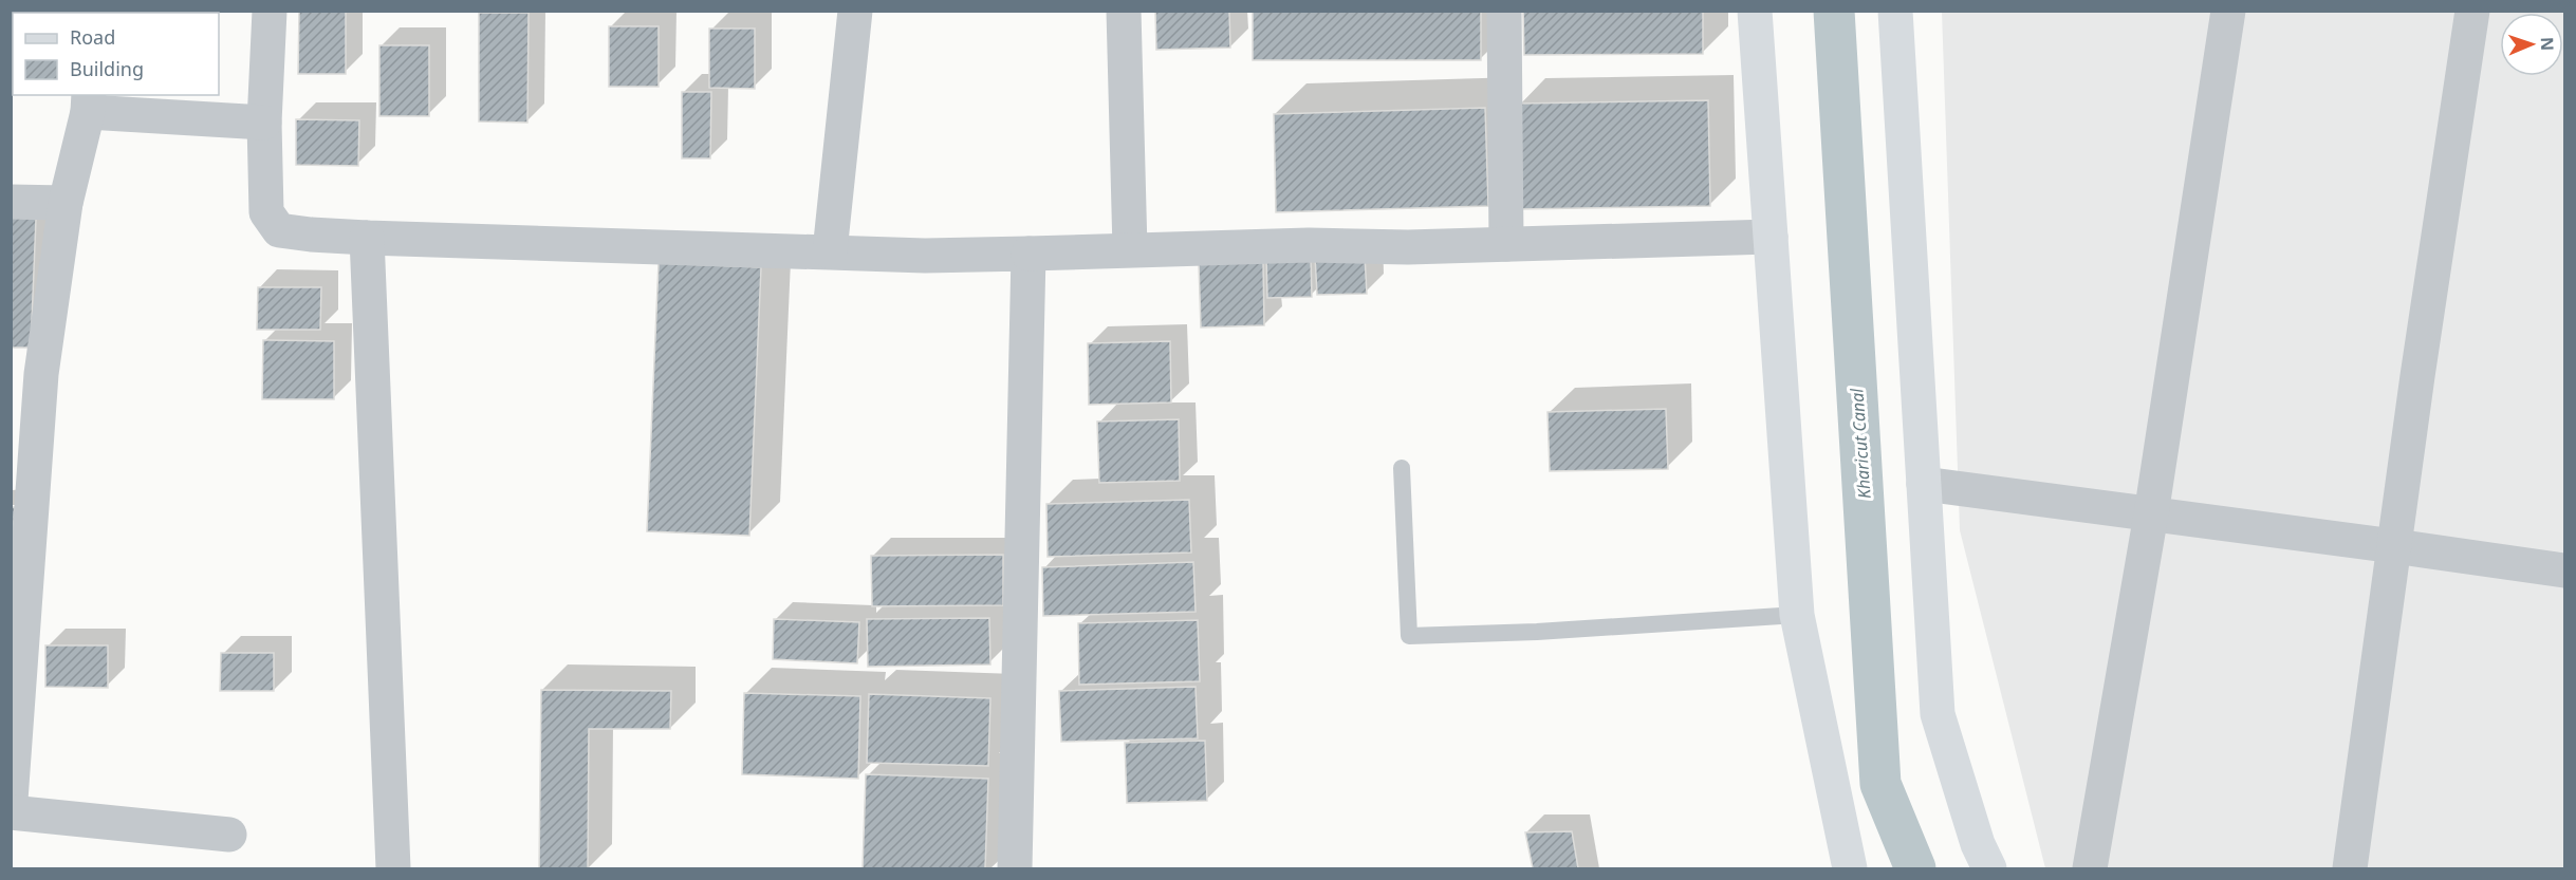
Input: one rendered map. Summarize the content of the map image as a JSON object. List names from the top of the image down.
{
  "water": ["Kharicut Canal"],
  "legend": ["Road", "Building"],
  "north": "right"
}
